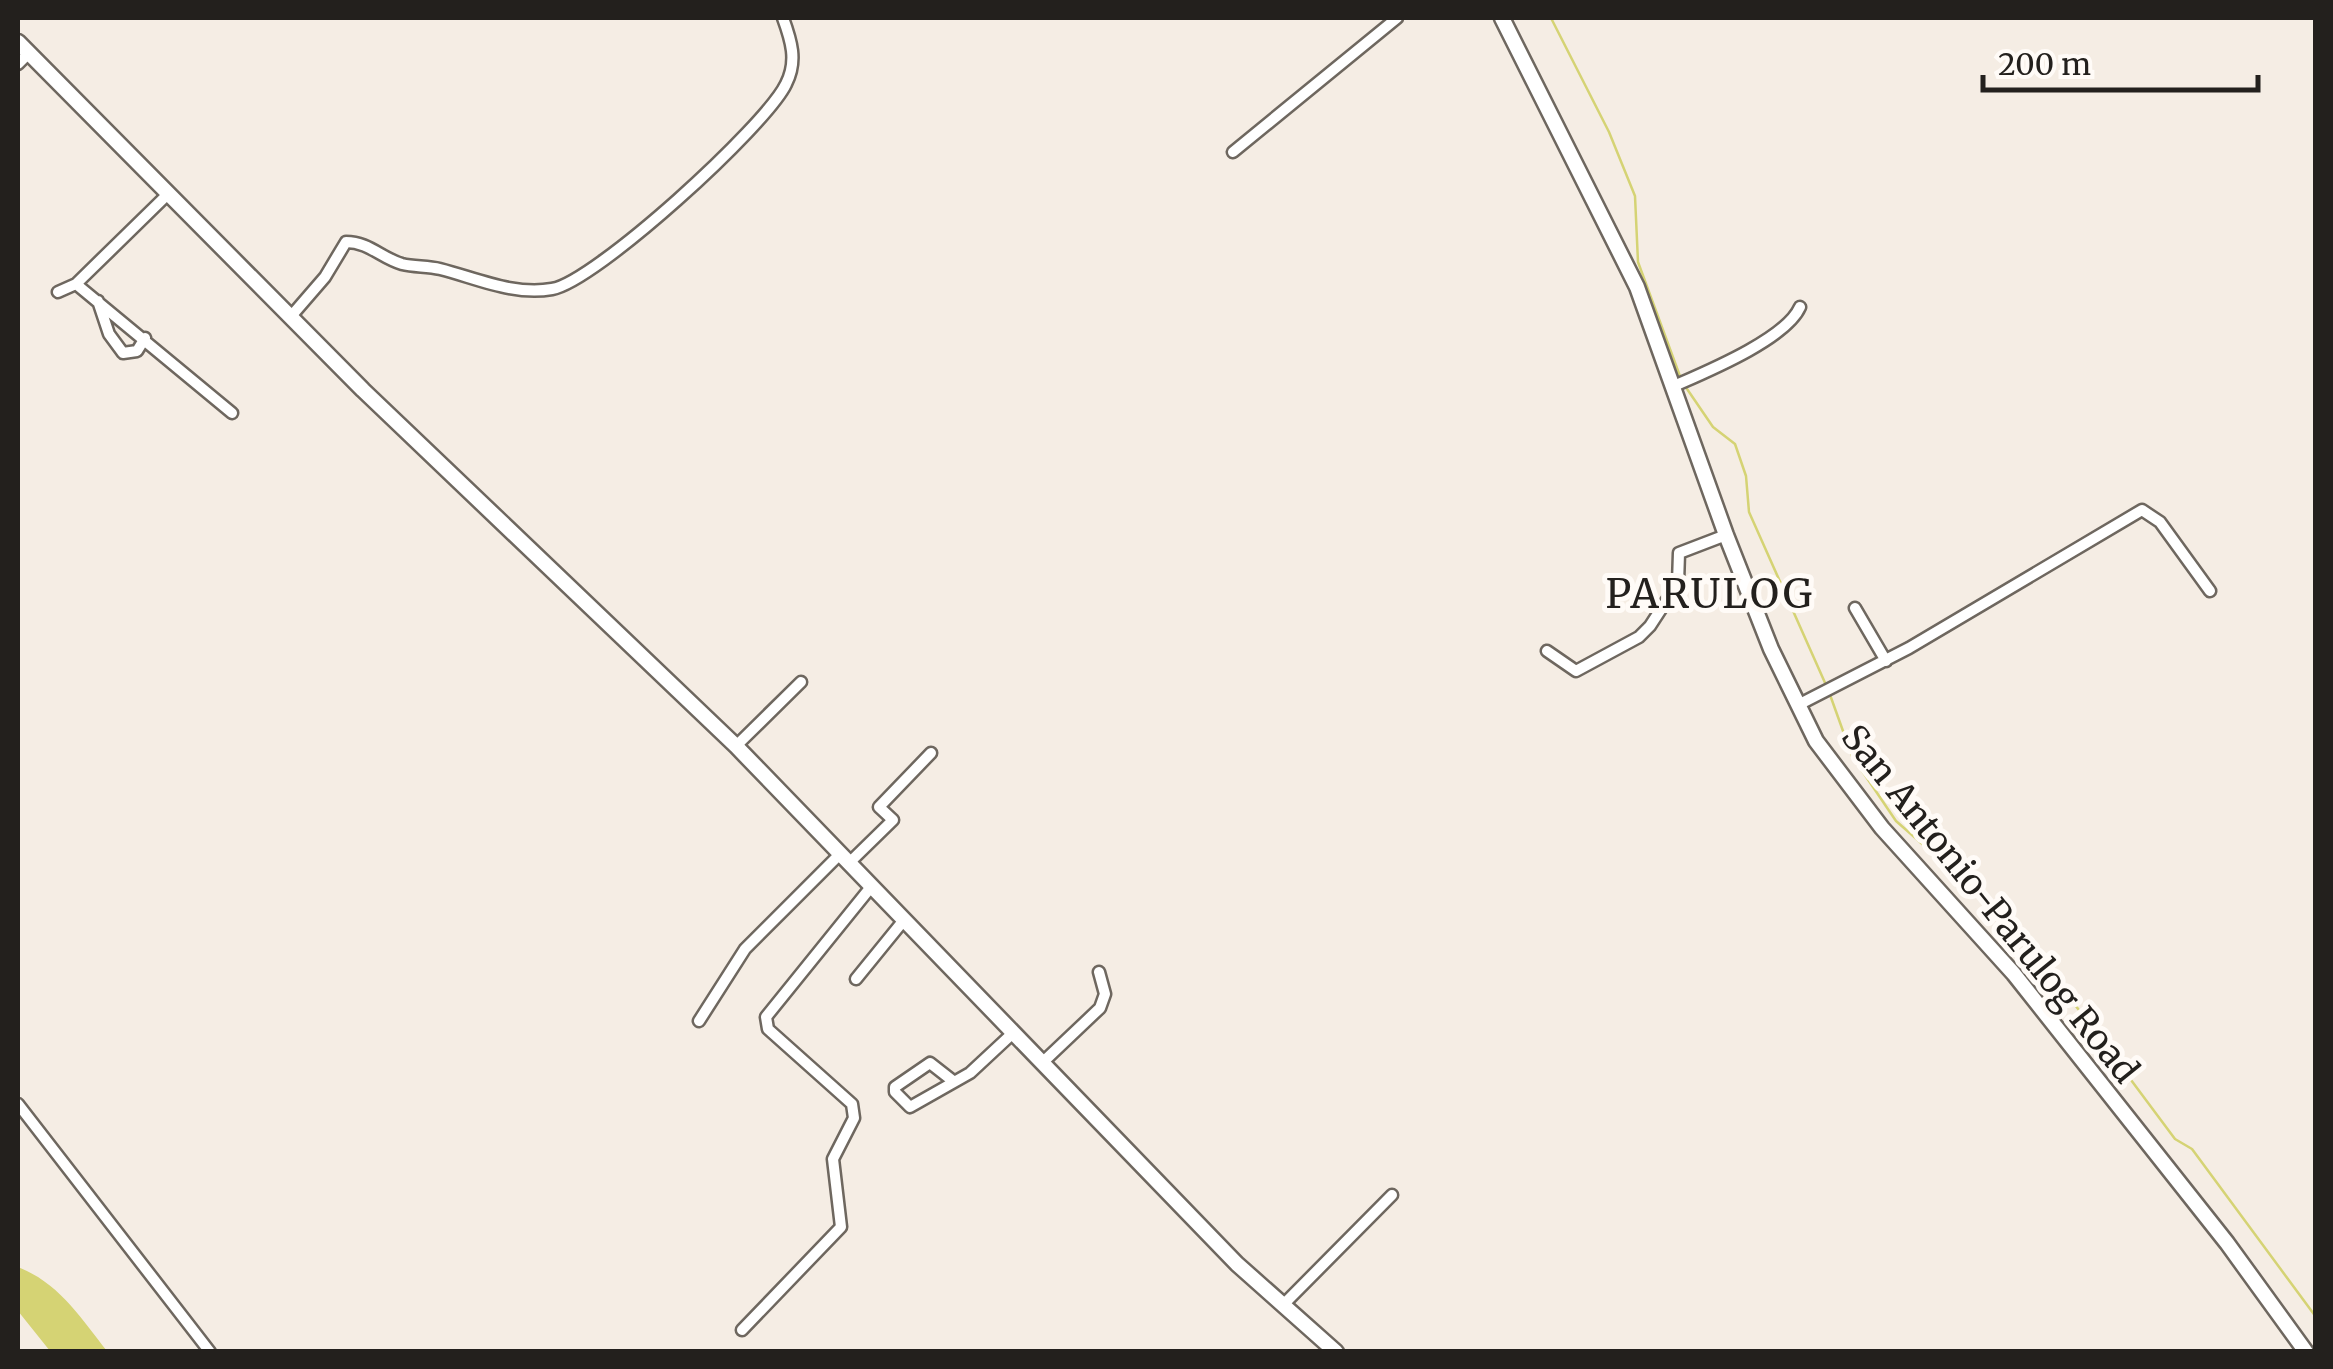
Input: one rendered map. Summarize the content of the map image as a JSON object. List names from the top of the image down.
{
  "streets": {
    "street": ["San Antonio-Parulog Road"]
  },
  "districts": ["PARULOG"],
  "scale_bar": "200 m"
}
